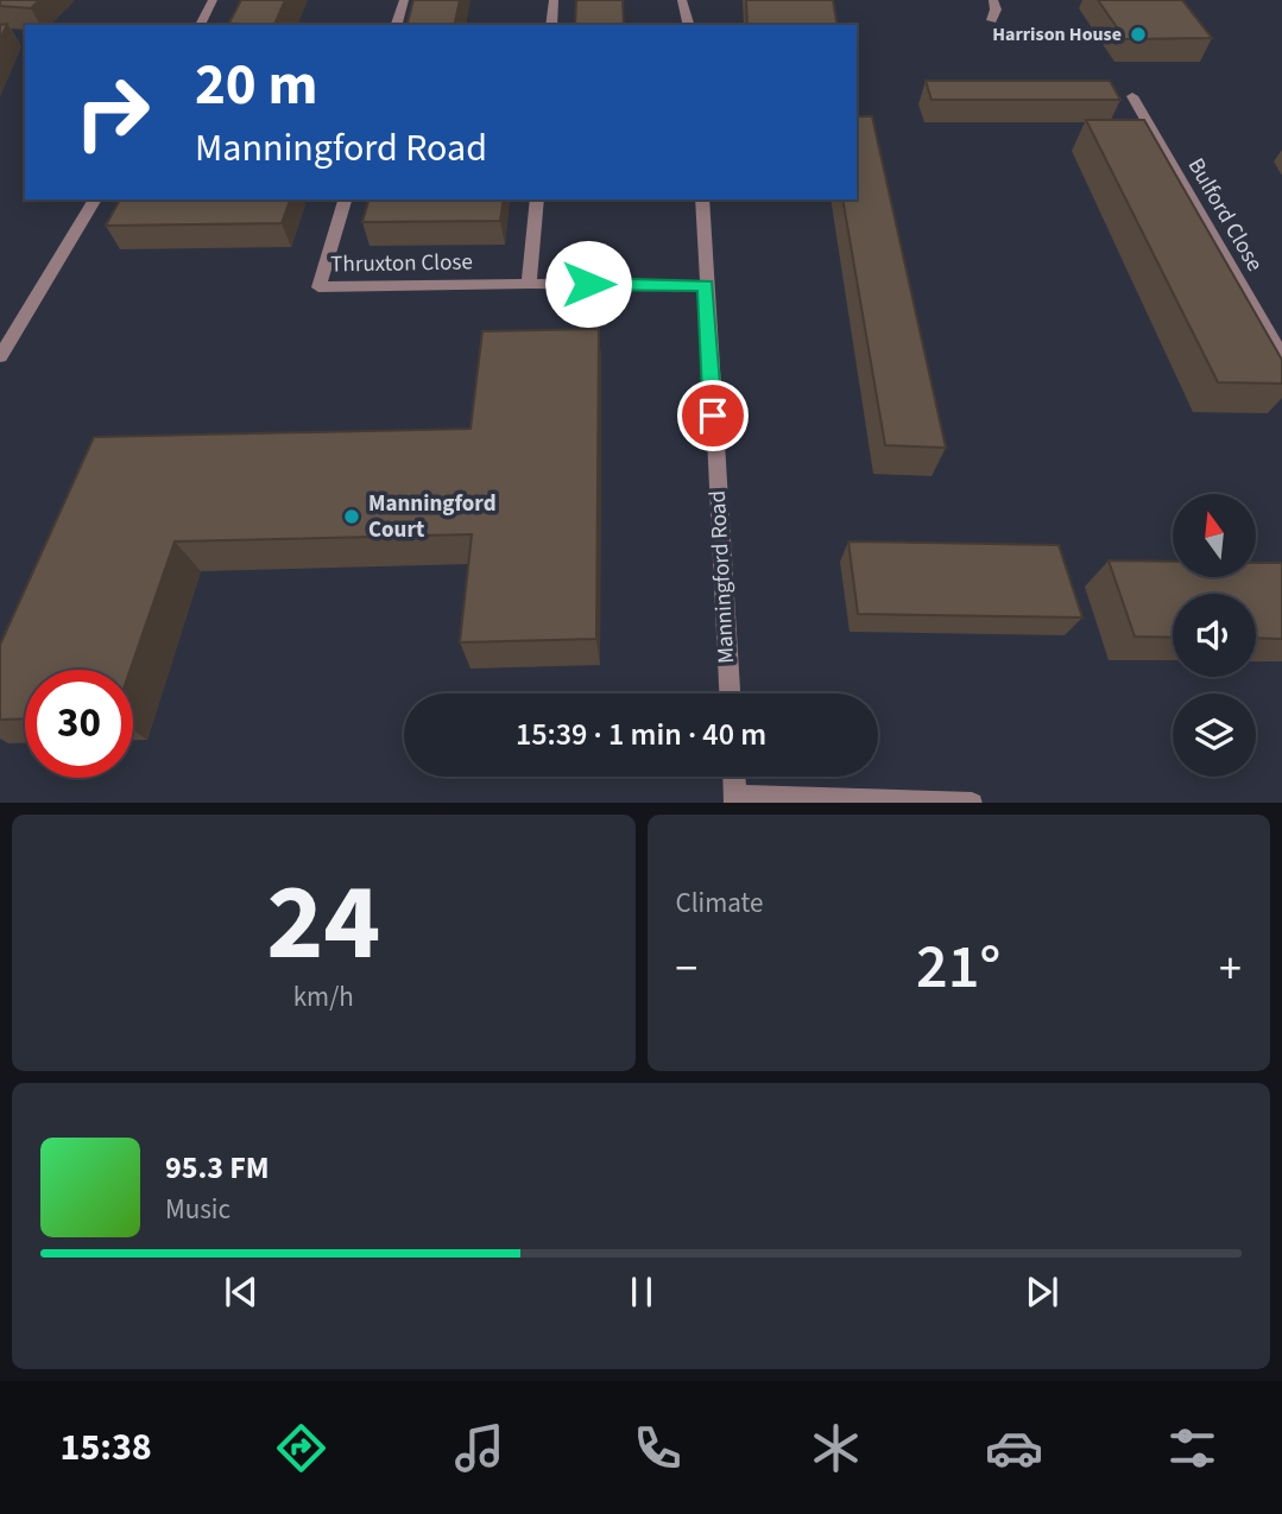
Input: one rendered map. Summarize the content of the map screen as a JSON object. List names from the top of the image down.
{
  "streets": {
    "street": ["Bulford Close", "Thruxton Close", "Manningford Road"]
  },
  "crossings": [
    ["Thruxton Close", "Manningford Road"]
  ],
  "places": ["Harrison House", "Manningford Court"],
  "north": "top",
  "page": {
    "turn": ["20 m", "Manningford Road"],
    "limit": "30",
    "trip": "15:39 · 1 min · 40 m",
    "tile": [
      ["24", "km/h"],
      "Climate"
    ],
    "heat": ["−", "21°", "+"],
    "song": ["95.3 FM", "Music"],
    "tabs": "15:38"
  }
}
